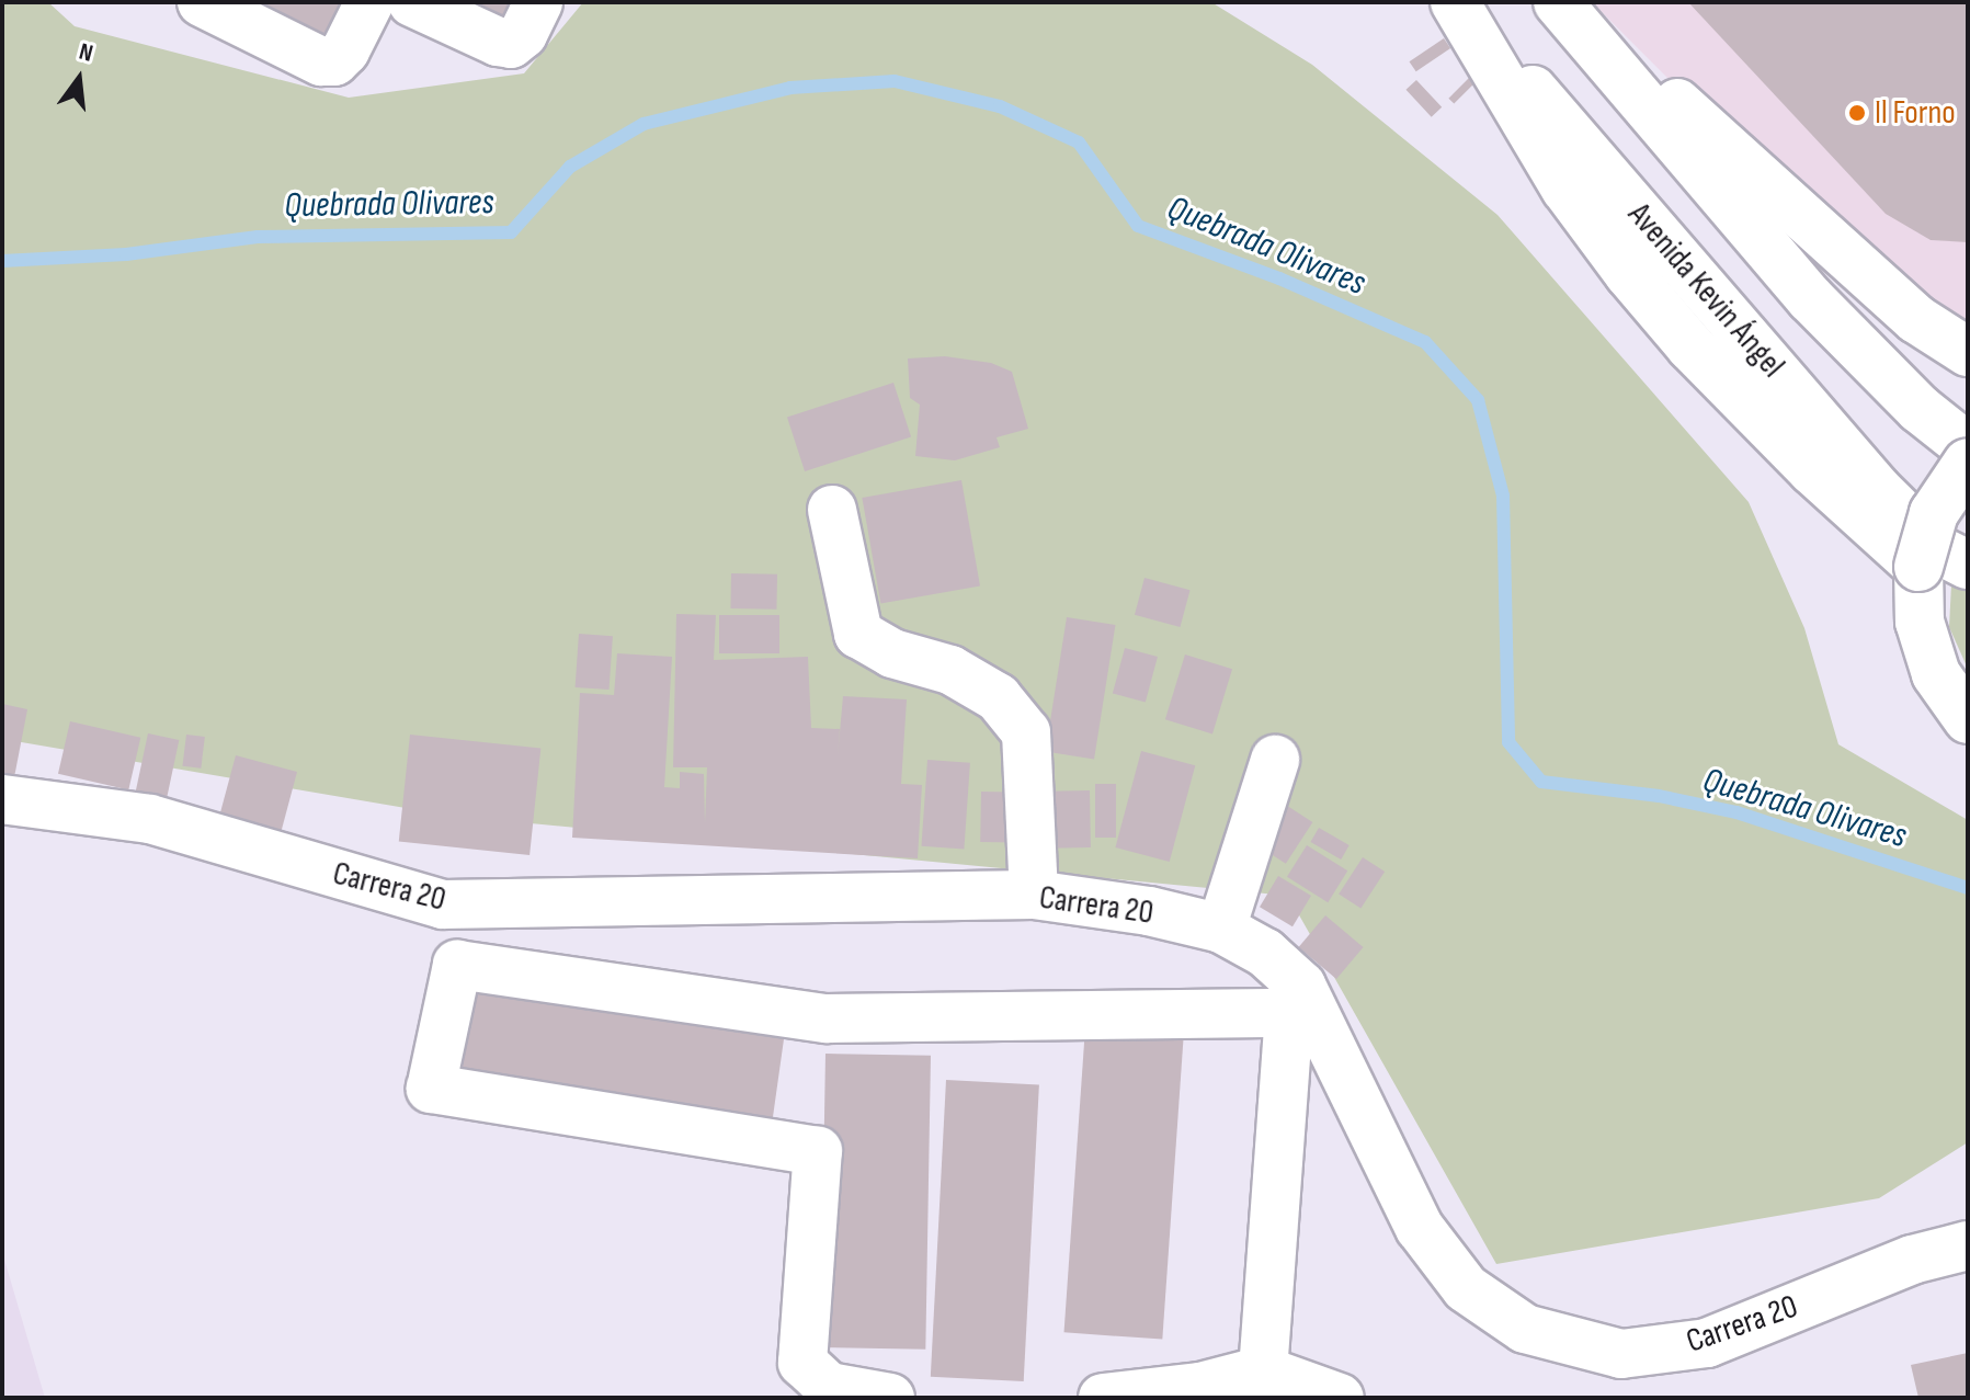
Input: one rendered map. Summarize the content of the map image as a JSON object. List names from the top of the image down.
{
  "streets": {
    "main road": ["Avenida Kevin Ángel", "Carrera 20"]
  },
  "water": ["Quebrada Olivares"],
  "places": ["Il Forno"],
  "north": "top"
}
